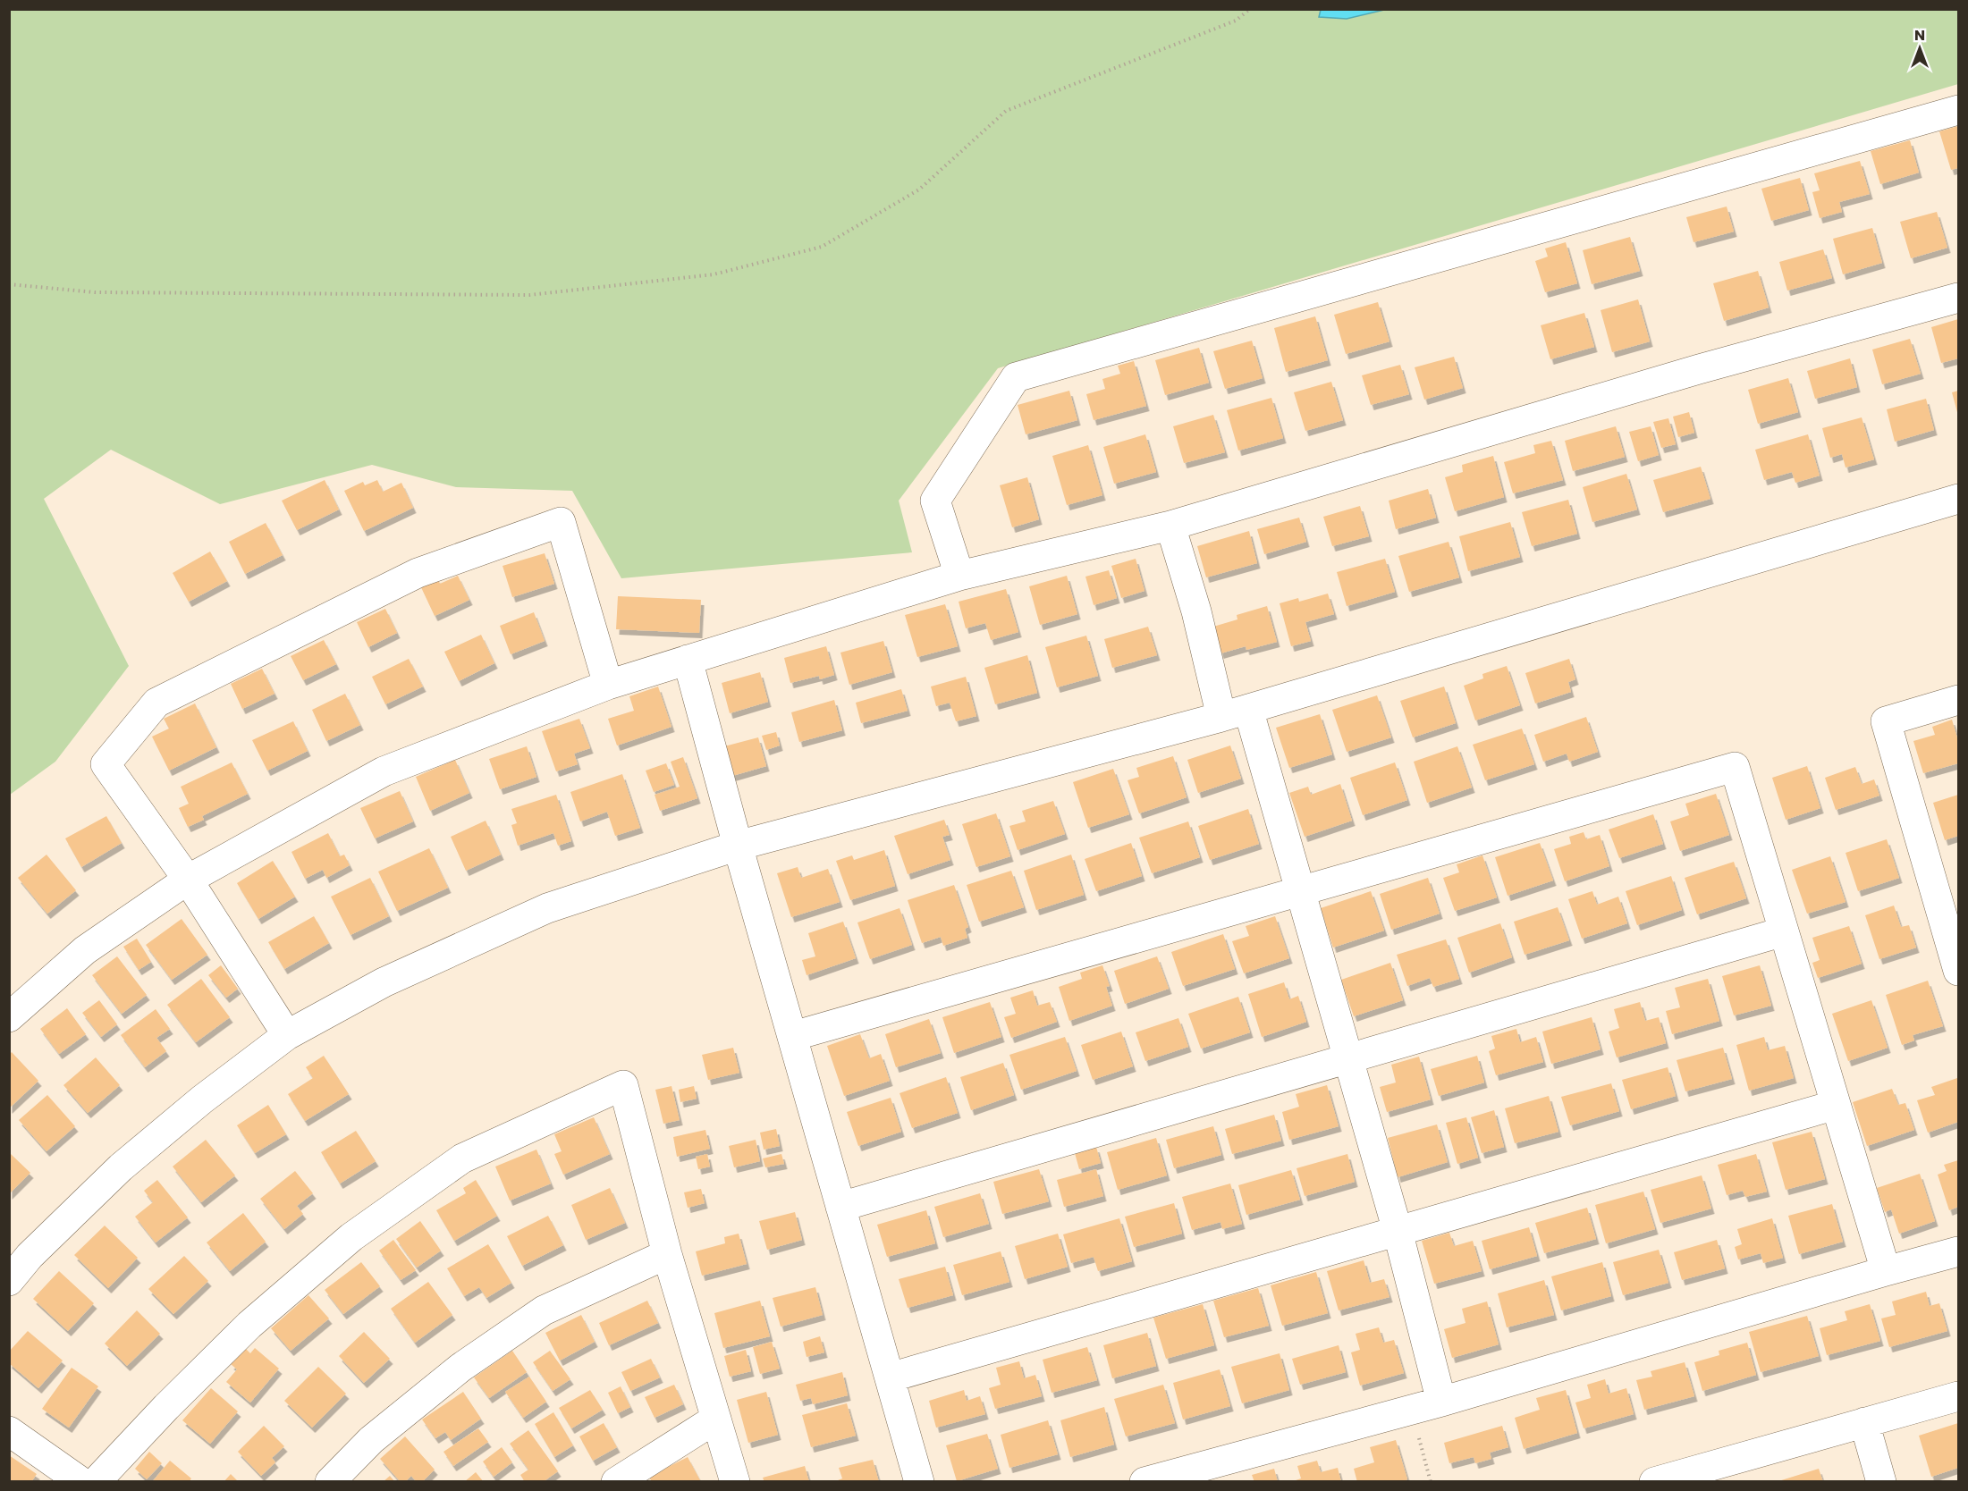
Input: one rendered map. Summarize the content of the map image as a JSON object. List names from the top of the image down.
{
  "north": "top"
}
